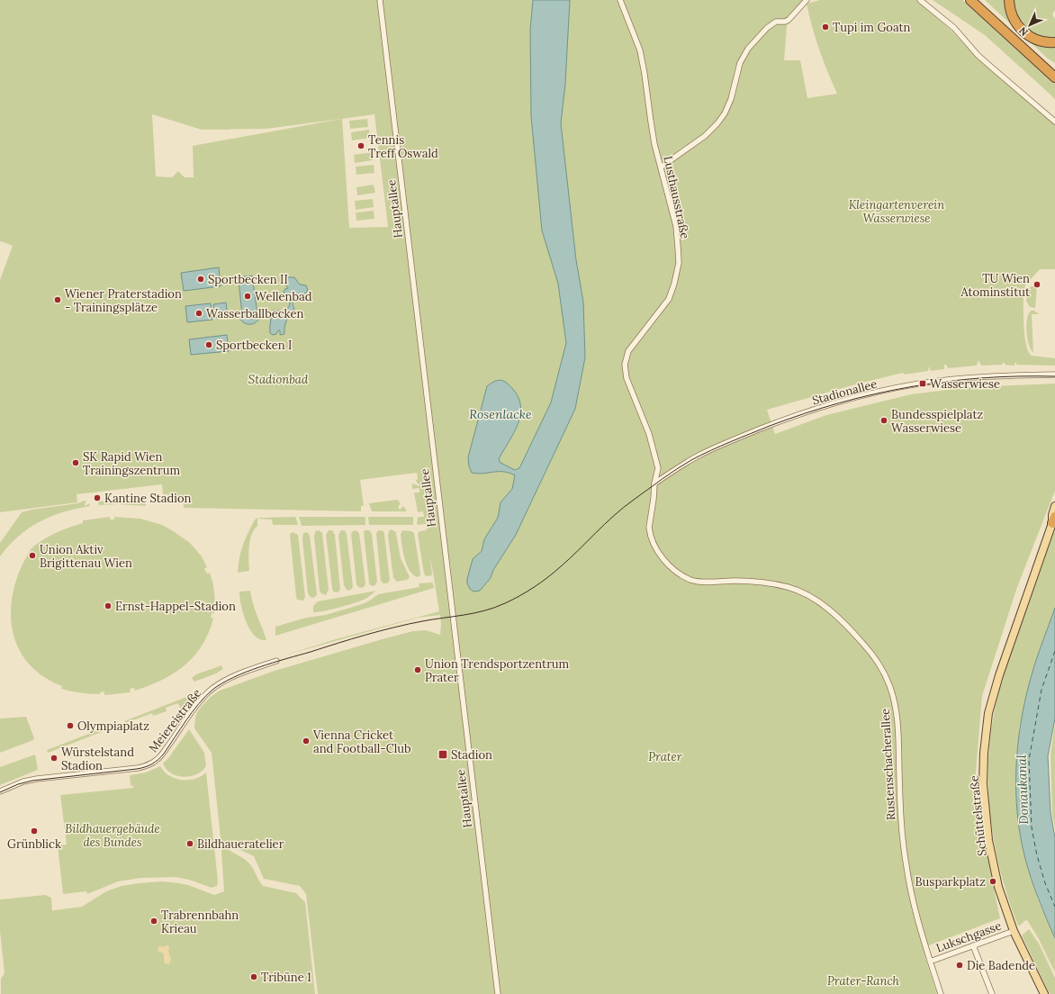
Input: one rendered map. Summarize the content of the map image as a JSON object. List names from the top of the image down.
{
  "streets": {
    "main road": ["Schüttelstraße"],
    "street": [
      "Lusthausstraße",
      "Hauptallee",
      "Stadionallee",
      "Meiereistraße",
      "Rustenschacherallee",
      "Lukschgasse"
    ]
  },
  "crossings": [
    ["Lusthausstraße", "Stadionallee"],
    ["Lusthausstraße", "Rustenschacherallee"],
    ["Rustenschacherallee", "Lukschgasse"],
    ["Schüttelstraße", "Lukschgasse"]
  ],
  "water": ["Rosenlacke", "Donaukanal"],
  "parks": [
    "Kleingartenverein Wasserwiese",
    "Stadionbad",
    "Prater",
    "Bildhauergebäude des Bundes",
    "Prater-Ranch"
  ],
  "places": {
    "other": [
      "Tupi im Goatn",
      "Tennis Treff Oswald",
      "Sportbecken II",
      "TU Wien Atominstitut",
      "Wellenbad",
      "Wiener Praterstadion - Trainingsplätze",
      "Wasserballbecken",
      "Sportbecken I",
      "Bundesspielplatz Wasserwiese",
      "SK Rapid Wien Trainingszentrum",
      "Kantine Stadion",
      "Union Aktiv Brigittenau Wien",
      "Ernst-Happel-Stadion",
      "Union Trendsportzentrum Prater",
      "Olympiaplatz",
      "Vienna Cricket and Football-Club",
      "Würstelstand Stadion",
      "Grünblick",
      "Bildhaueratelier",
      "Busparkplatz",
      "Trabrennbahn Krieau",
      "Die Badende",
      "Tribüne 1"
    ],
    "transit": ["Wasserwiese", "Stadion"]
  },
  "north": "bottom left"
}
